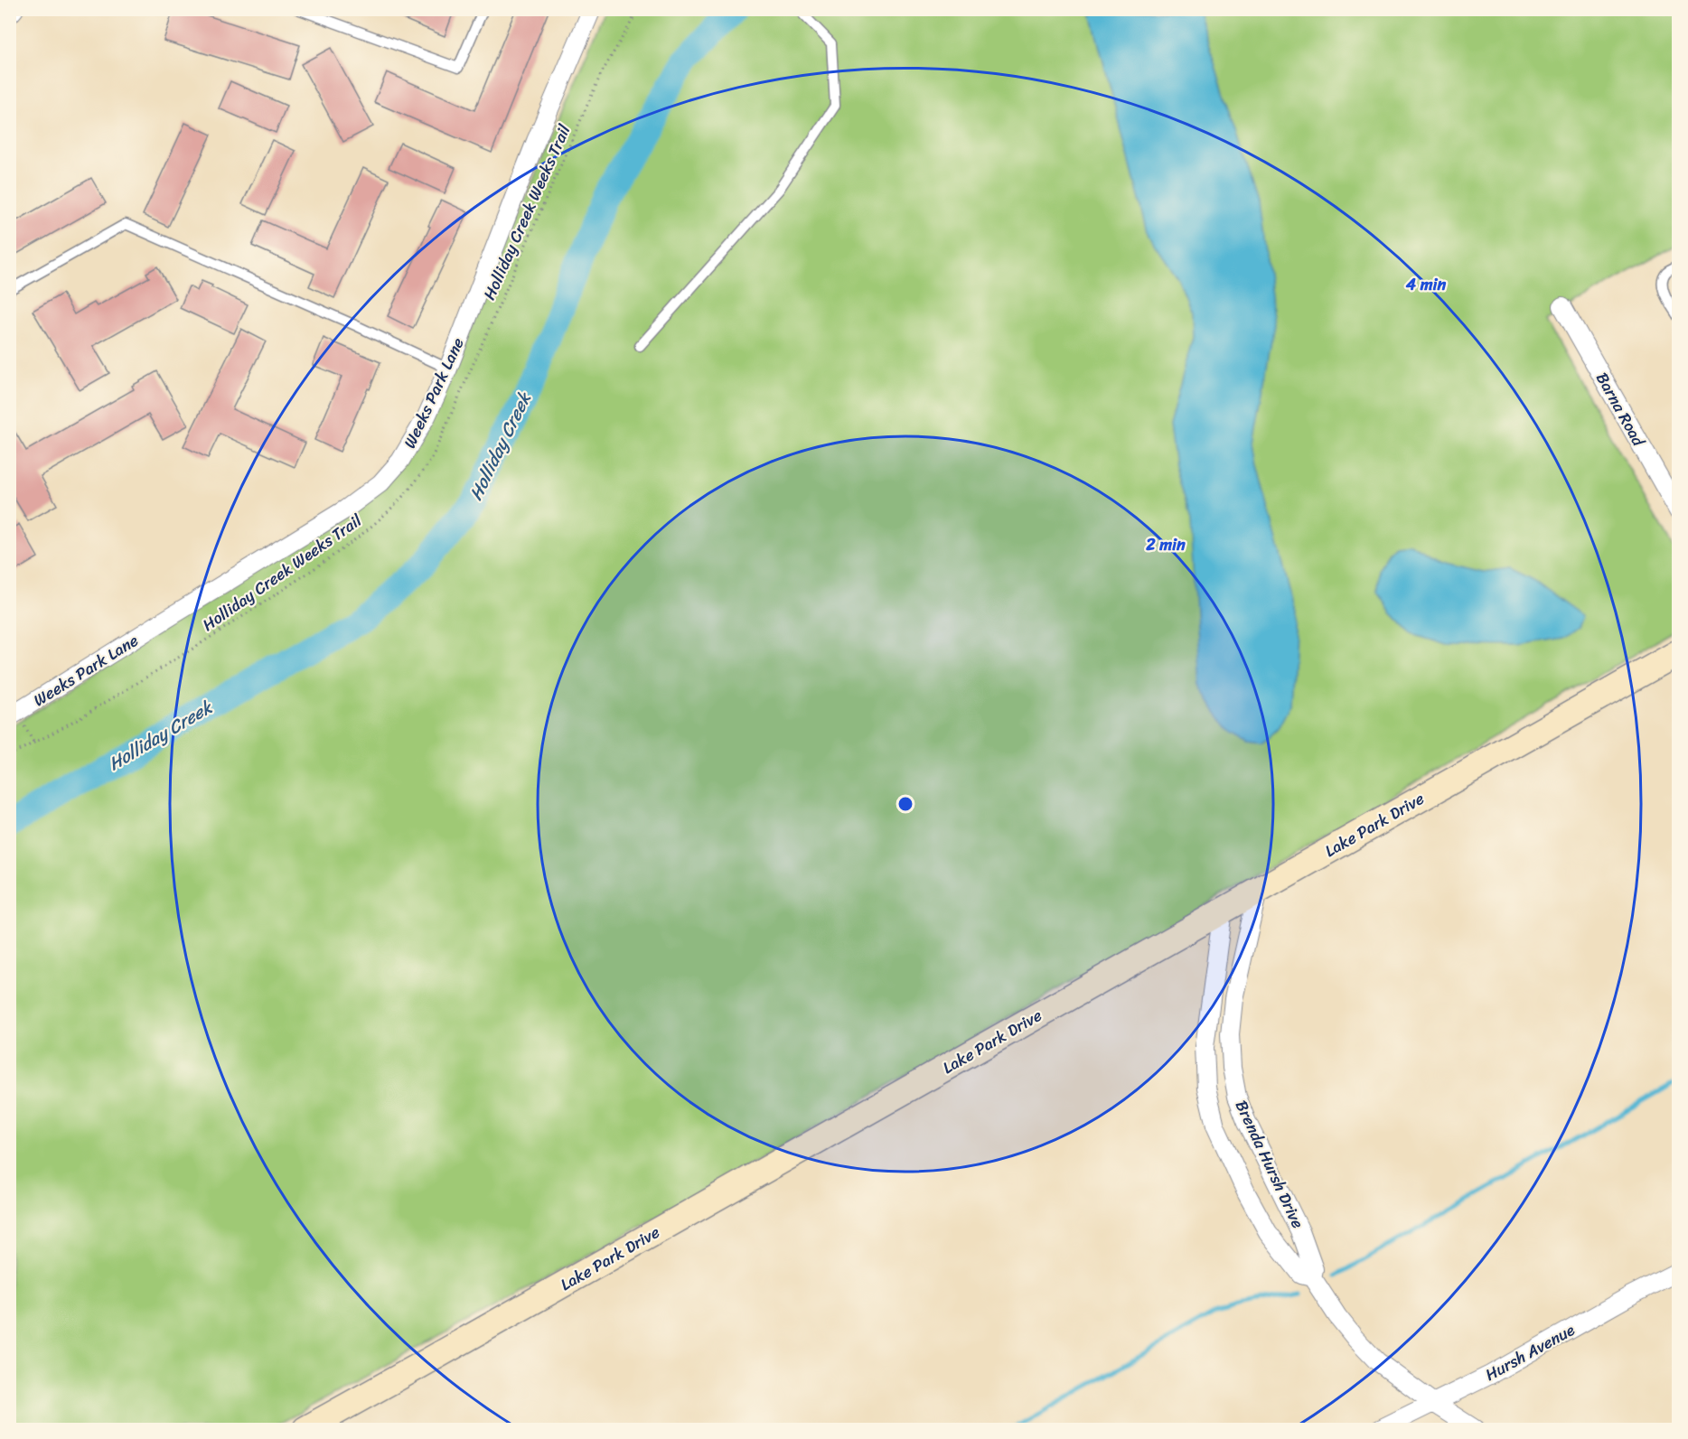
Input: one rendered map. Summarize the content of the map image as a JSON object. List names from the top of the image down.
{
  "streets": {
    "street": [
      "Weeks Park Lane",
      "Barna Road",
      "Lake Park Drive",
      "Brenda Hursh Drive",
      "Hursh Avenue"
    ],
    "path": ["Holliday Creek Weeks Trail"]
  },
  "crossings": [
    ["Lake Park Drive", "Brenda Hursh Drive"],
    ["Brenda Hursh Drive", "Hursh Avenue"]
  ],
  "water": ["Holliday Creek"],
  "rings": ["4 min", "2 min"]
}
